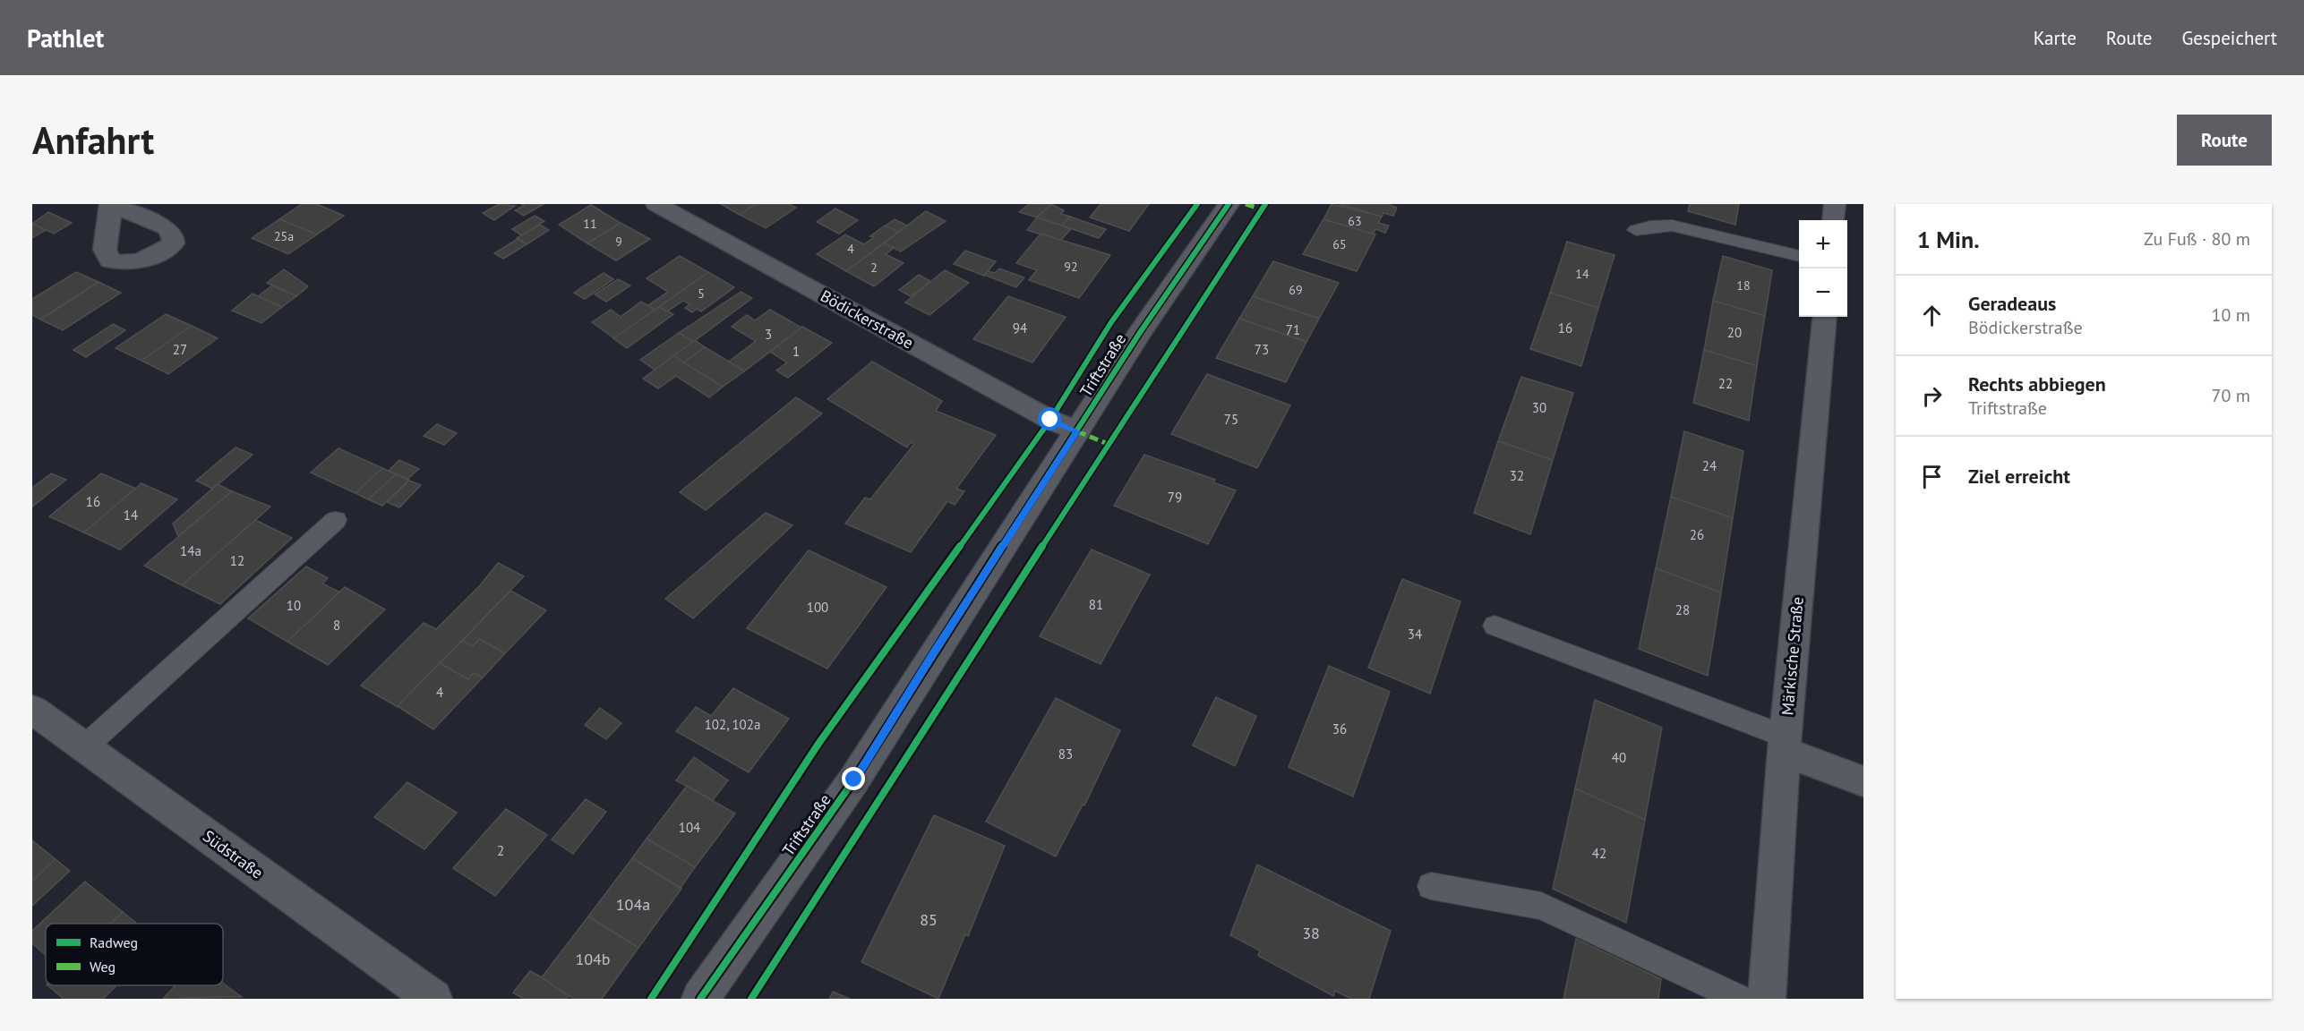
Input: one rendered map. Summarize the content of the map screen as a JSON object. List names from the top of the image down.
{
  "streets": {
    "street": [
      "Bödickerstraße",
      "Triftstraße",
      "Märkische Straße",
      "Südstraße"
    ]
  },
  "crossings": [
    ["Bödickerstraße", "Triftstraße"]
  ],
  "house_numbers": [
    "63",
    "11",
    "25a",
    "9",
    "65",
    "4",
    "92",
    "2",
    "14",
    "18",
    "69",
    "5",
    "94",
    "16",
    "71",
    "20",
    "3",
    "27",
    "73",
    "1",
    "22",
    "30",
    "75",
    "24",
    "32",
    "79",
    "16",
    "14",
    "26",
    "14a",
    "12",
    "81",
    "10",
    "100",
    "28",
    "8",
    "34",
    "4",
    "102, 102a",
    "36",
    "83",
    "40",
    "104",
    "2",
    "42",
    "104a",
    "85",
    "38",
    "104b"
  ],
  "legend": ["Radweg", "Weg"],
  "page": {
    "header": "Pathlet",
    "nav": ["Karte", "Route", "Gespeichert"],
    "buttons": "Route",
    "title": "Anfahrt",
    "heading": ["1 Min.", "Zu Fuß · 80 m"],
    "map_buttons": ["+", "−"],
    "list": [
      ["Geradeaus", "Bödickerstraße", "10 m"],
      ["Rechts abbiegen", "Triftstraße", "70 m"],
      "Ziel erreicht"
    ]
  }
}
